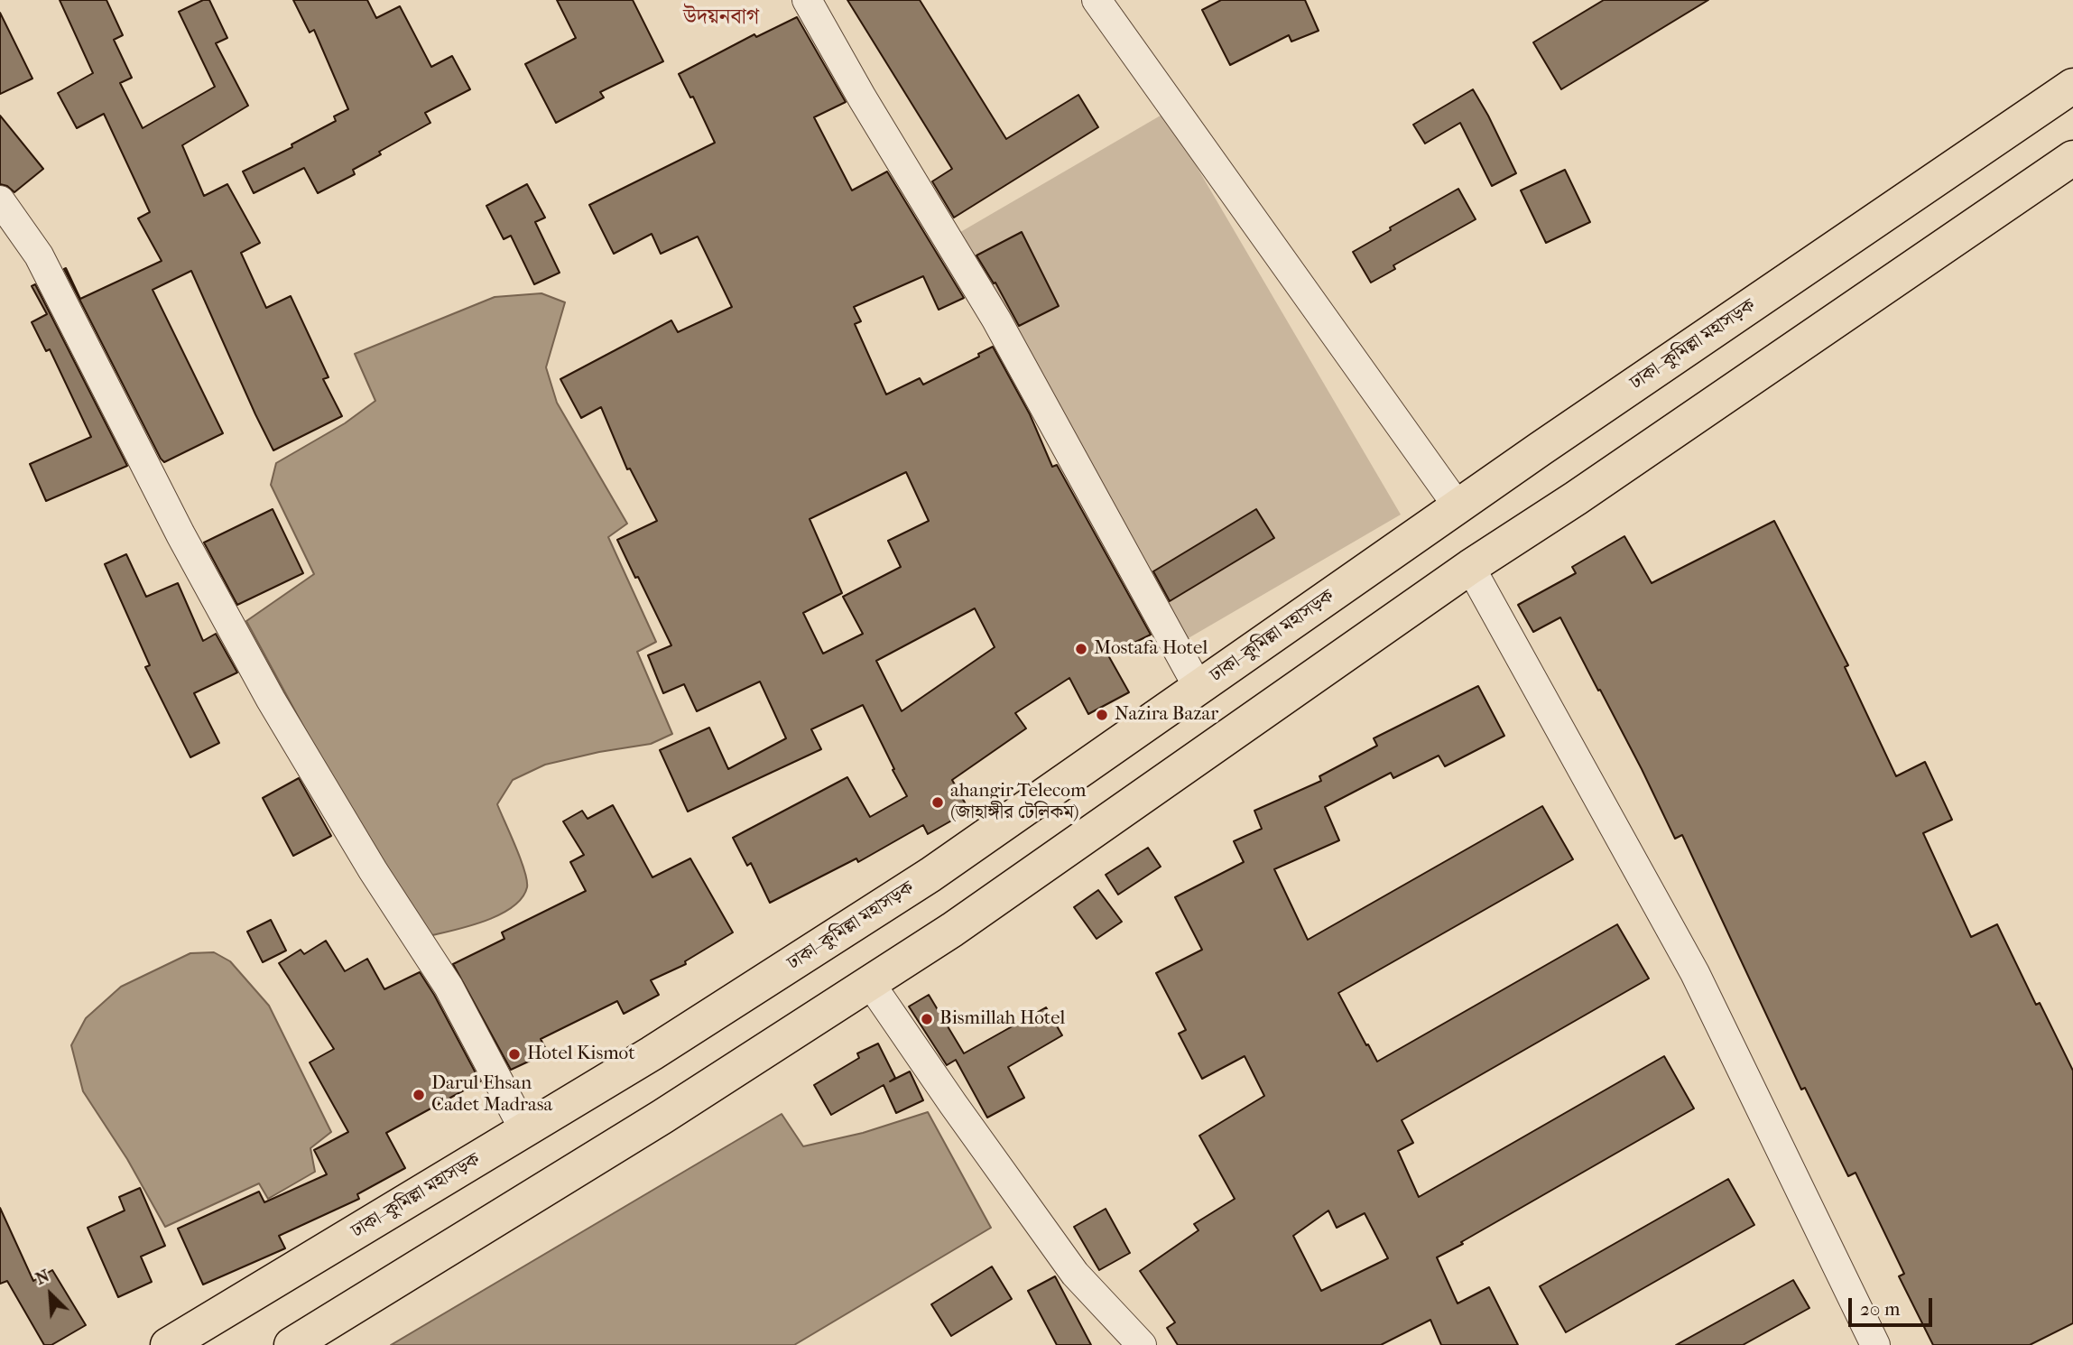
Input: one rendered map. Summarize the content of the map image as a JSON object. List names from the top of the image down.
{
  "streets": {
    "highway": ["ঢাকা–কুমিল্লা মহাসড়ক"]
  },
  "districts": ["উদয়নবাগ"],
  "places": [
    "Mostafa Hotel",
    "Nazira Bazar",
    "ahangir Telecom (জাহাঙ্গীর টেলিকম)",
    "Bismillah Hotel",
    "Hotel Kismot",
    "Darul Ehsan Cadet Madrasa"
  ],
  "scale_bar": "20 m",
  "north": "top left"
}
